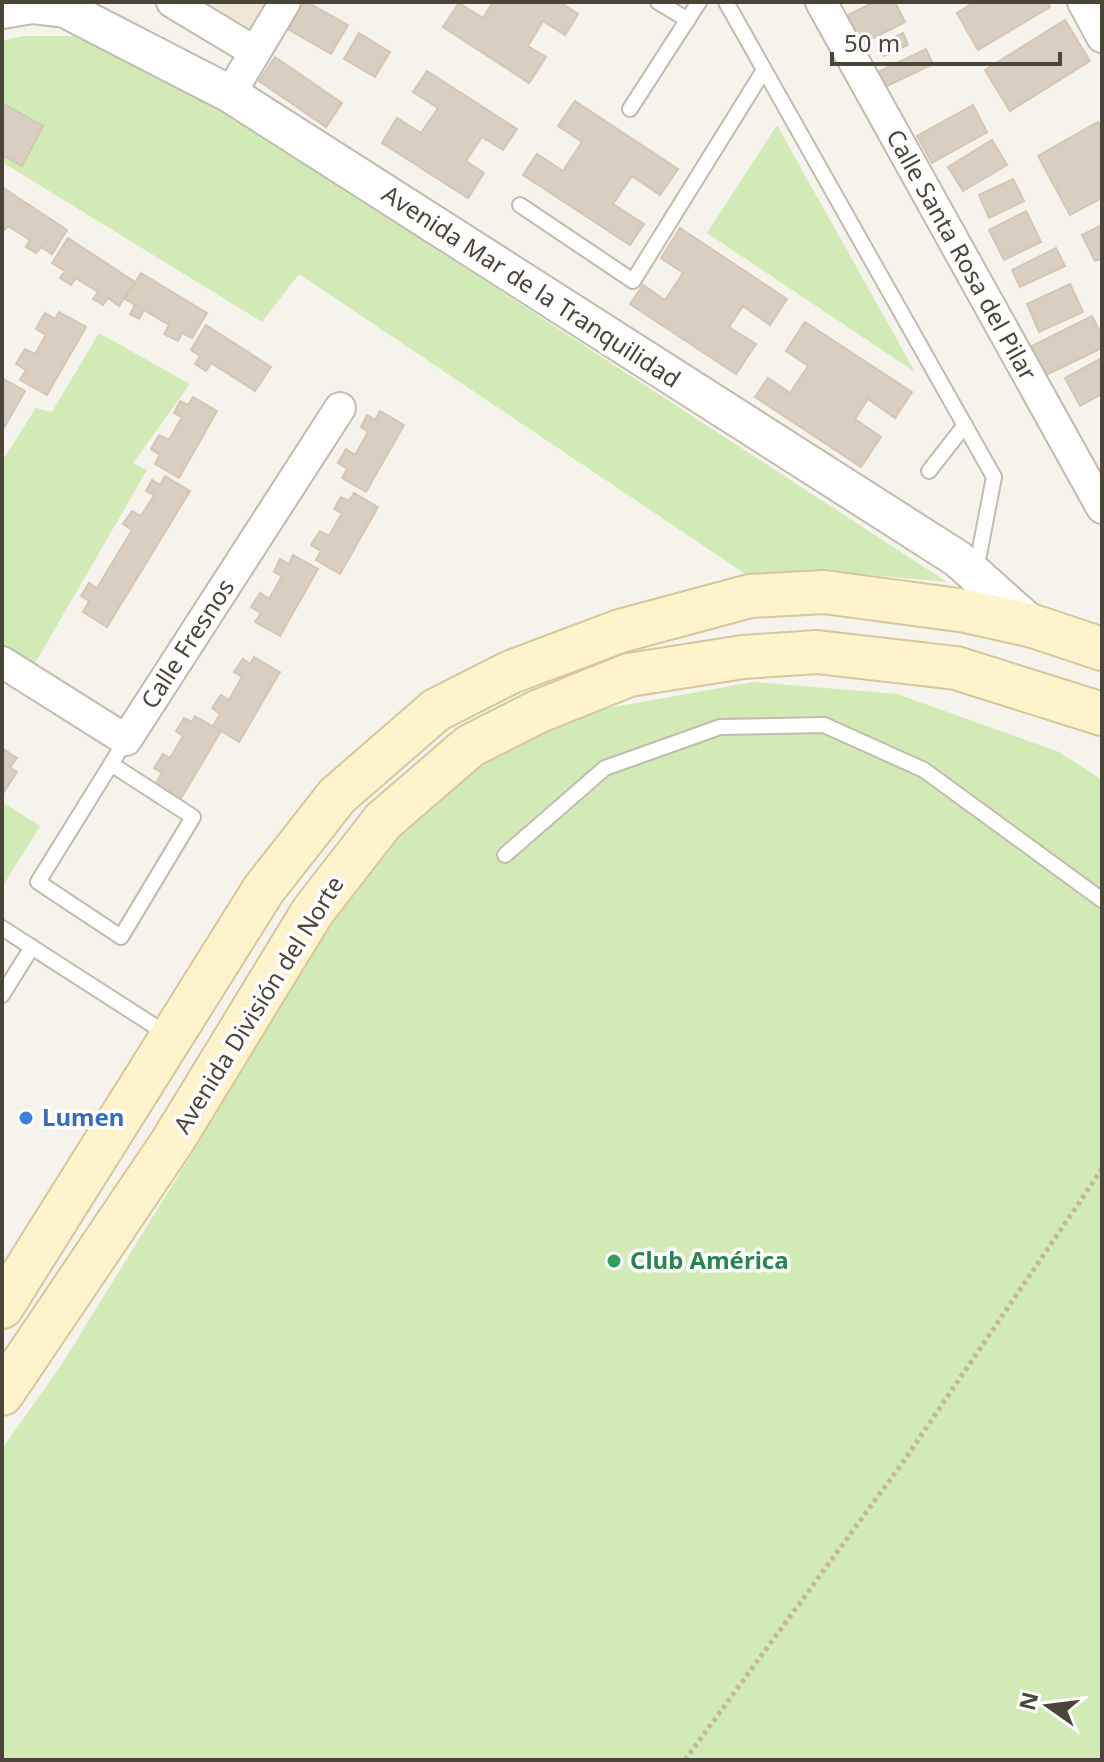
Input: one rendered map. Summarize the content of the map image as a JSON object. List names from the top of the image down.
{
  "streets": {
    "main road": ["Avenida División del Norte"],
    "street": ["Calle Santa Rosa del Pilar", "Avenida Mar de la Tranquilidad", "Calle Fresnos"]
  },
  "places": ["Lumen", "Club América"],
  "scale_bar": "50 m",
  "north": "left"
}
